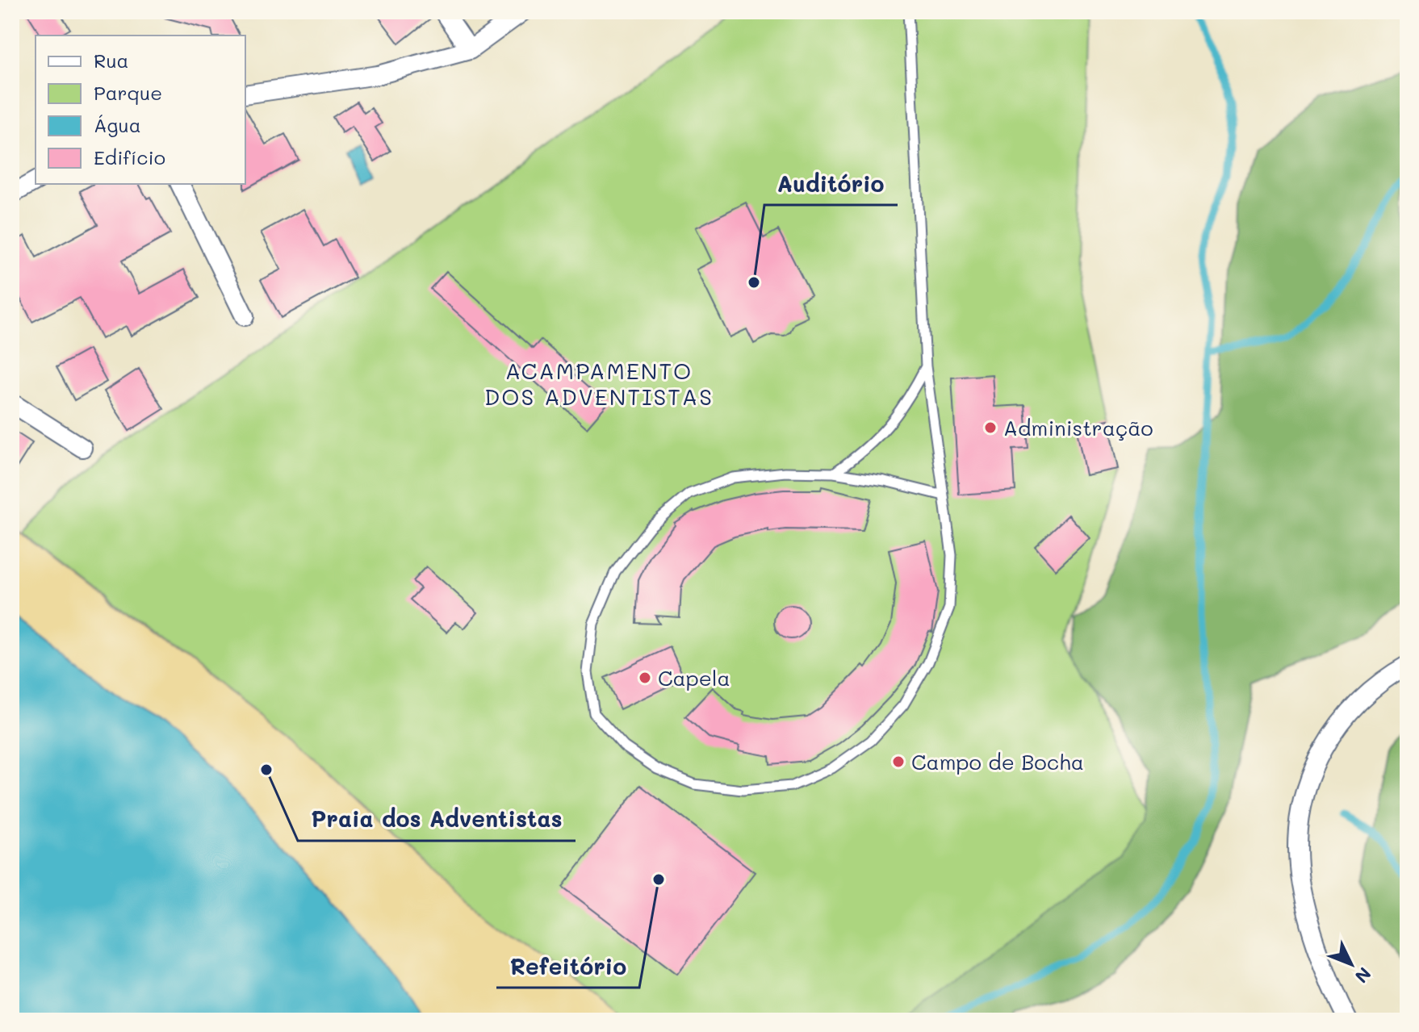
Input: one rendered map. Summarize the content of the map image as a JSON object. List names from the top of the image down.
{
  "districts": ["ACAMPAMENTO DOS ADVENTISTAS"],
  "places": [
    "Auditório",
    "Administração",
    "Capela",
    "Campo de Bocha",
    "Praia dos Adventistas",
    "Refeitório"
  ],
  "legend": [
    "Rua",
    "Parque",
    "Água",
    "Edifício"
  ],
  "north": "bottom right"
}
